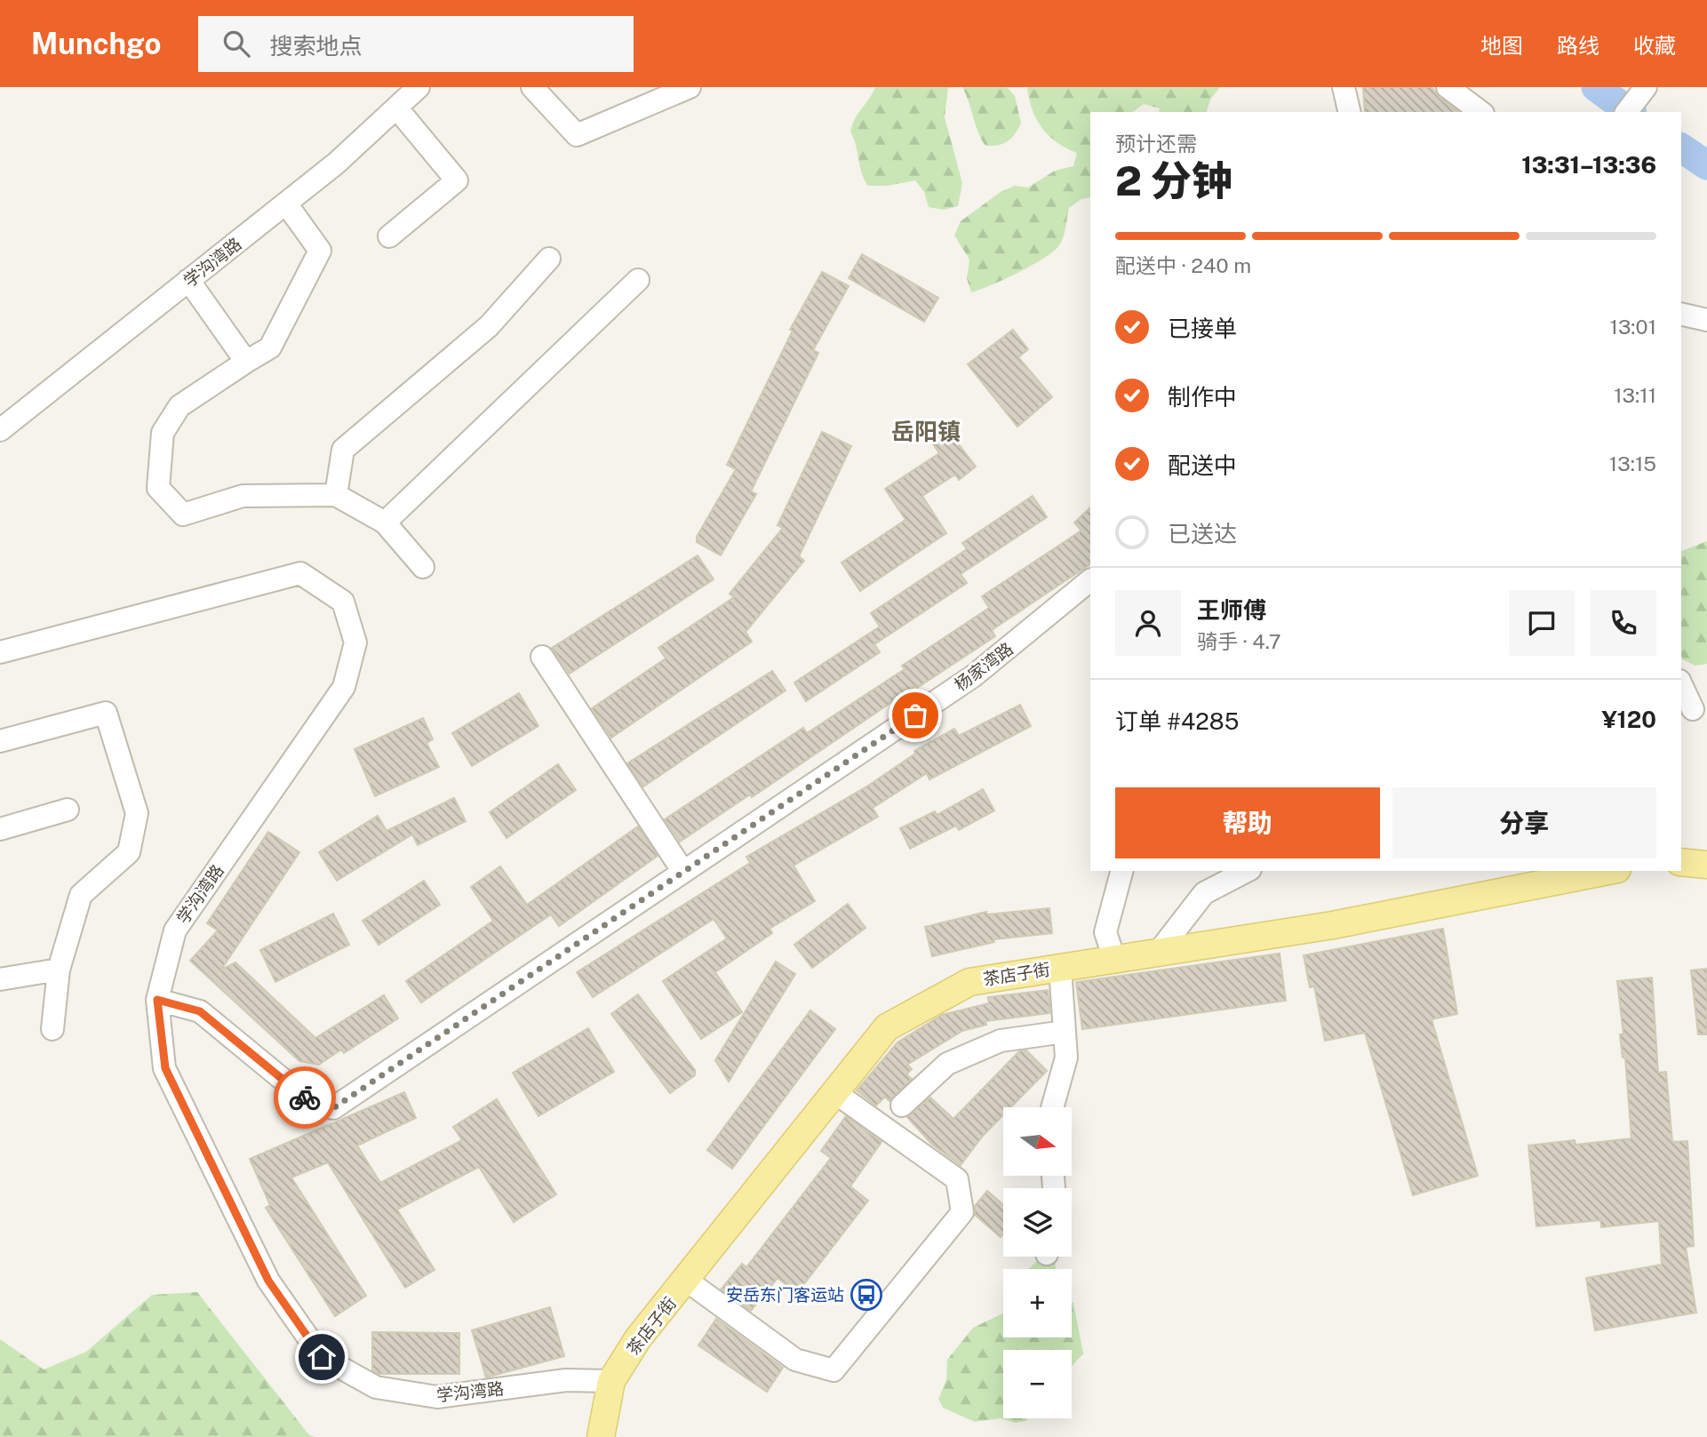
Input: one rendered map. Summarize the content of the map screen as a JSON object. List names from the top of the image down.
{
  "streets": {
    "main road": ["茶店子街"],
    "street": ["学沟湾路", "杨家湾路"]
  },
  "crossings": [
    ["学沟湾路", "杨家湾路"],
    ["学沟湾路", "茶店子街"]
  ],
  "districts": ["岳阳镇"],
  "places": {
    "bus stop": ["安岳东门客运站"]
  },
  "north": "right",
  "page": {
    "header": "Munchgo",
    "search": "搜索地点",
    "nav": ["地图", "路线", "收藏"],
    "heading": ["2 分钟", "预计还需", "13:31–13:36"],
    "panel": [
      "王师傅",
      "骑手 · 4.7",
      "订单 #4285",
      "¥120"
    ],
    "bar": "配送中 · 240 m",
    "list": [
      ["已接单", "13:01"],
      ["制作中", "13:11"],
      ["配送中", "13:15"],
      "已送达"
    ],
    "buttons": ["帮助", "分享"],
    "map_buttons": ["+", "−"]
  }
}
